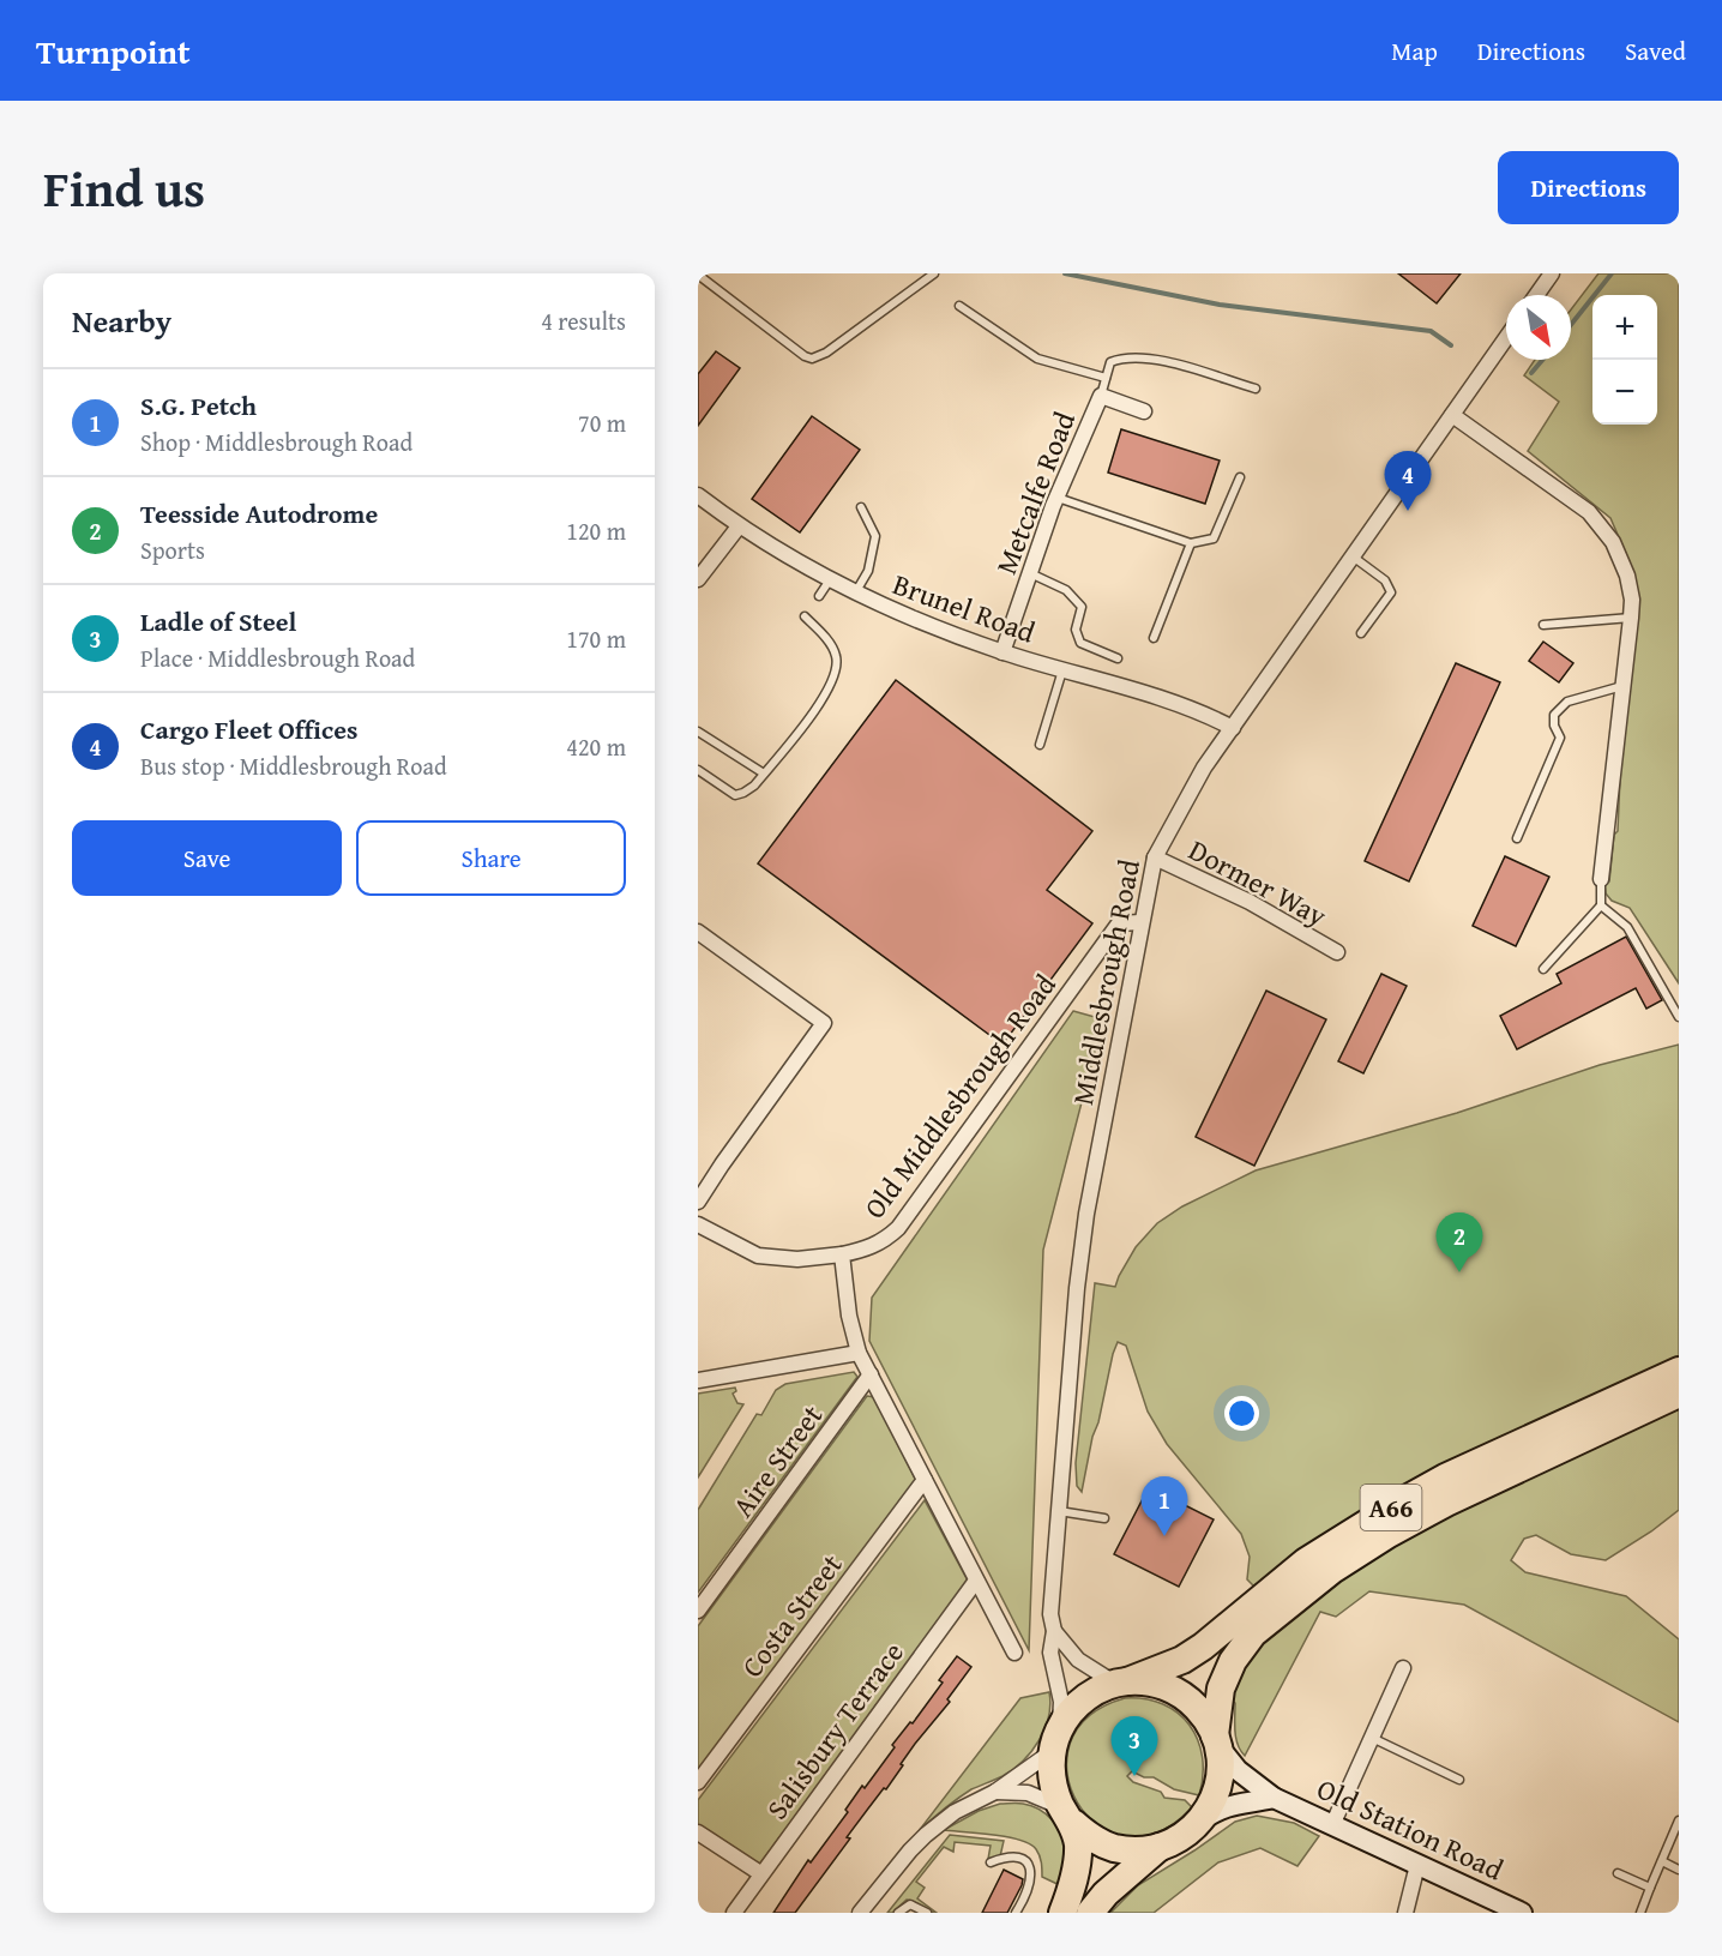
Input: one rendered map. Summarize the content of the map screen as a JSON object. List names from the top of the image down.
{
  "streets": {
    "highway": ["A66"],
    "main road": ["Old Station Road"],
    "street": [
      "Metcalfe Road",
      "Brunel Road",
      "Dormer Way",
      "Middlesbrough Road",
      "Old Middlesbrough Road",
      "Aire Street",
      "Costa Street",
      "Salisbury Terrace"
    ]
  },
  "crossings": [
    ["Metcalfe Road", "Brunel Road"],
    ["Brunel Road", "Middlesbrough Road"],
    ["Dormer Way", "Middlesbrough Road"],
    ["Middlesbrough Road", "Old Middlesbrough Road"],
    ["Middlesbrough Road", "A66"],
    ["Middlesbrough Road", "Old Station Road"],
    ["A66", "Old Station Road"]
  ],
  "north": "bottom right",
  "page": {
    "header": "Turnpoint",
    "nav": ["Map", "Directions", "Saved"],
    "title": "Find us",
    "buttons": [
      "Directions",
      ["Save", "Share"]
    ],
    "heading": ["Nearby", "4 results"],
    "map_buttons": ["+", "−"],
    "list": [
      {
        "mark": "1",
        "name": "S.G. Petch",
        "note": "Shop · Middlesbrough Road",
        "value": "70 m"
      },
      {
        "mark": "2",
        "name": "Teesside Autodrome",
        "note": "Sports",
        "value": "120 m"
      },
      {
        "mark": "3",
        "name": "Ladle of Steel",
        "note": "Place · Middlesbrough Road",
        "value": "170 m"
      },
      {
        "mark": "4",
        "name": "Cargo Fleet Offices",
        "note": "Bus stop · Middlesbrough Road",
        "value": "420 m"
      }
    ],
    "pins": [
      "4",
      "2",
      "1",
      "3"
    ]
  }
}
